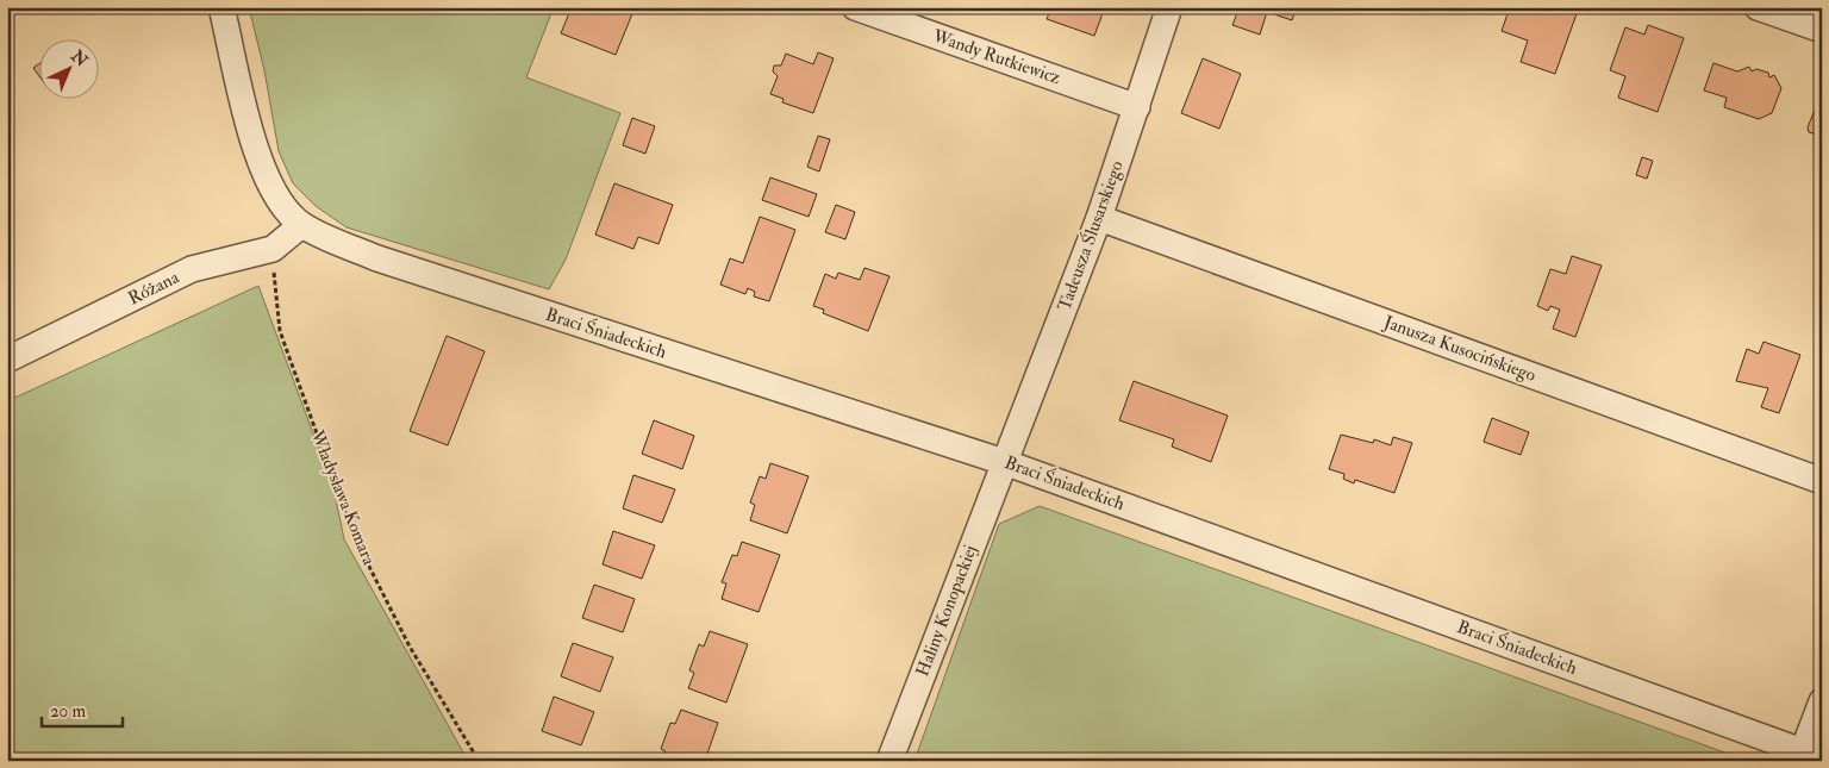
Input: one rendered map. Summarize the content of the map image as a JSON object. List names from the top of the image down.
{
  "streets": {
    "street": [
      "Wandy Rutkiewicz",
      "Tadeusza Ślusarskiego",
      "Różana",
      "Braci Śniadeckich",
      "Janusza Kusocińskiego",
      "Haliny Konopackiej"
    ],
    "path": ["Władysława Komara"]
  },
  "crossings": [
    ["Wandy Rutkiewicz", "Tadeusza Ślusarskiego"],
    ["Tadeusza Ślusarskiego", "Braci Śniadeckich"],
    ["Tadeusza Ślusarskiego", "Janusza Kusocińskiego"],
    ["Tadeusza Ślusarskiego", "Haliny Konopackiej"],
    ["Różana", "Braci Śniadeckich"],
    ["Różana", "Władysława Komara"],
    ["Braci Śniadeckich", "Haliny Konopackiej"]
  ],
  "scale_bar": "20 m",
  "north": "top right"
}
